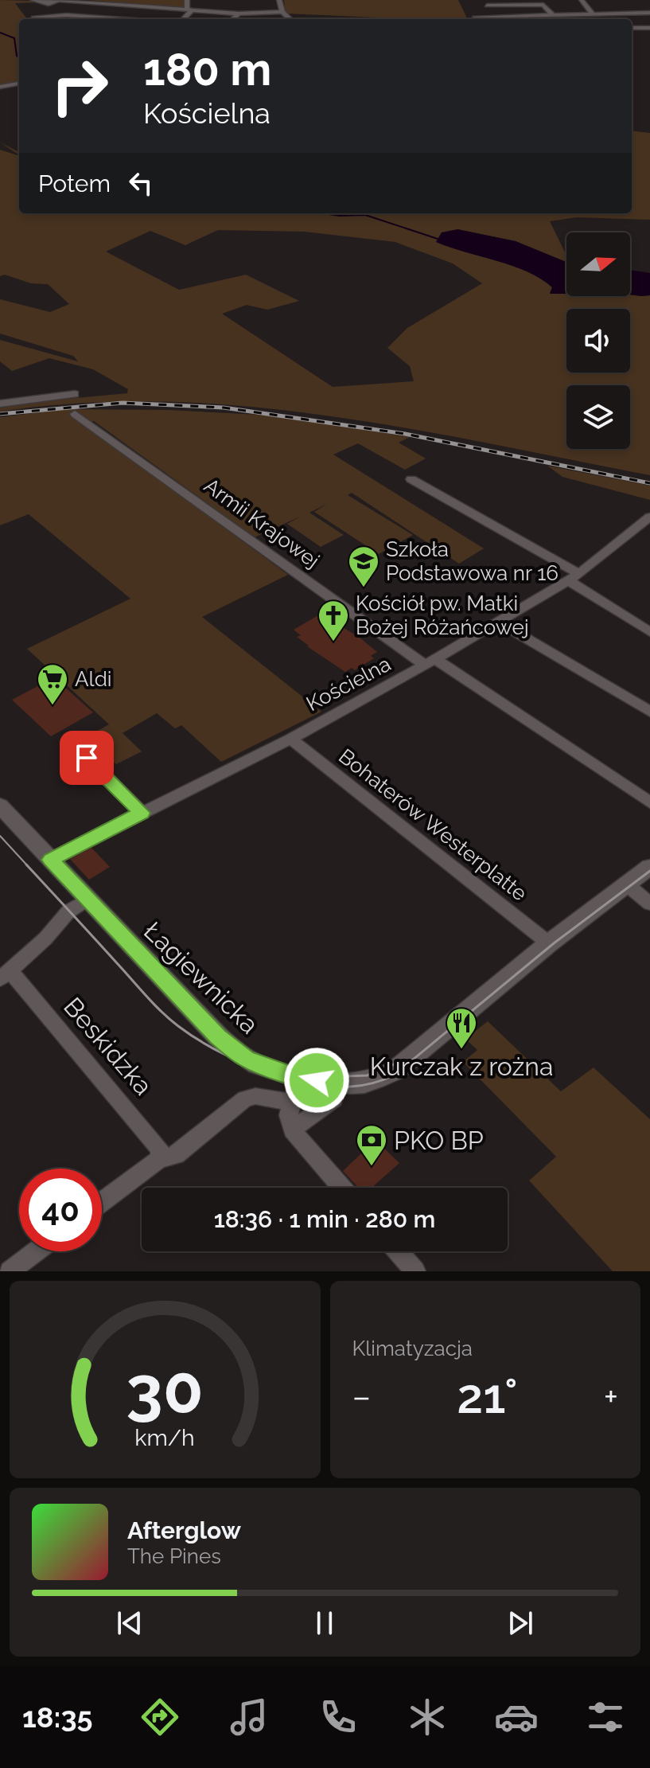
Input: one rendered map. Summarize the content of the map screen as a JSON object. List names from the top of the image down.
{
  "streets": {
    "street": [
      "Armii Krajowej",
      "Kościelna",
      "Bohaterów Westerplatte",
      "Łagiewnicka",
      "Beskidzka"
    ]
  },
  "crossings": [
    ["Armii Krajowej", "Kościelna"],
    ["Kościelna", "Bohaterów Westerplatte"],
    ["Kościelna", "Łagiewnicka"],
    ["Bohaterów Westerplatte", "Łagiewnicka"]
  ],
  "places": {
    "school or university": ["Szkoła Podstawowa nr 16"],
    "church": ["Kościół pw. Matki Bożej Różańcowej"],
    "supermarket": ["Aldi"],
    "restaurant": ["Kurczak z rożna"],
    "bank": ["PKO BP"]
  },
  "north": "right",
  "page": {
    "turn": ["180 m", "Kościelna"],
    "then": "Potem",
    "limit": "40",
    "trip": "18:36 · 1 min · 280 m",
    "tile": "Klimatyzacja",
    "heat": ["−", "21°", "+"],
    "song": ["Afterglow", "The Pines"],
    "tabs": "18:35",
    "gauge": ["30", "km/h"]
  }
}
